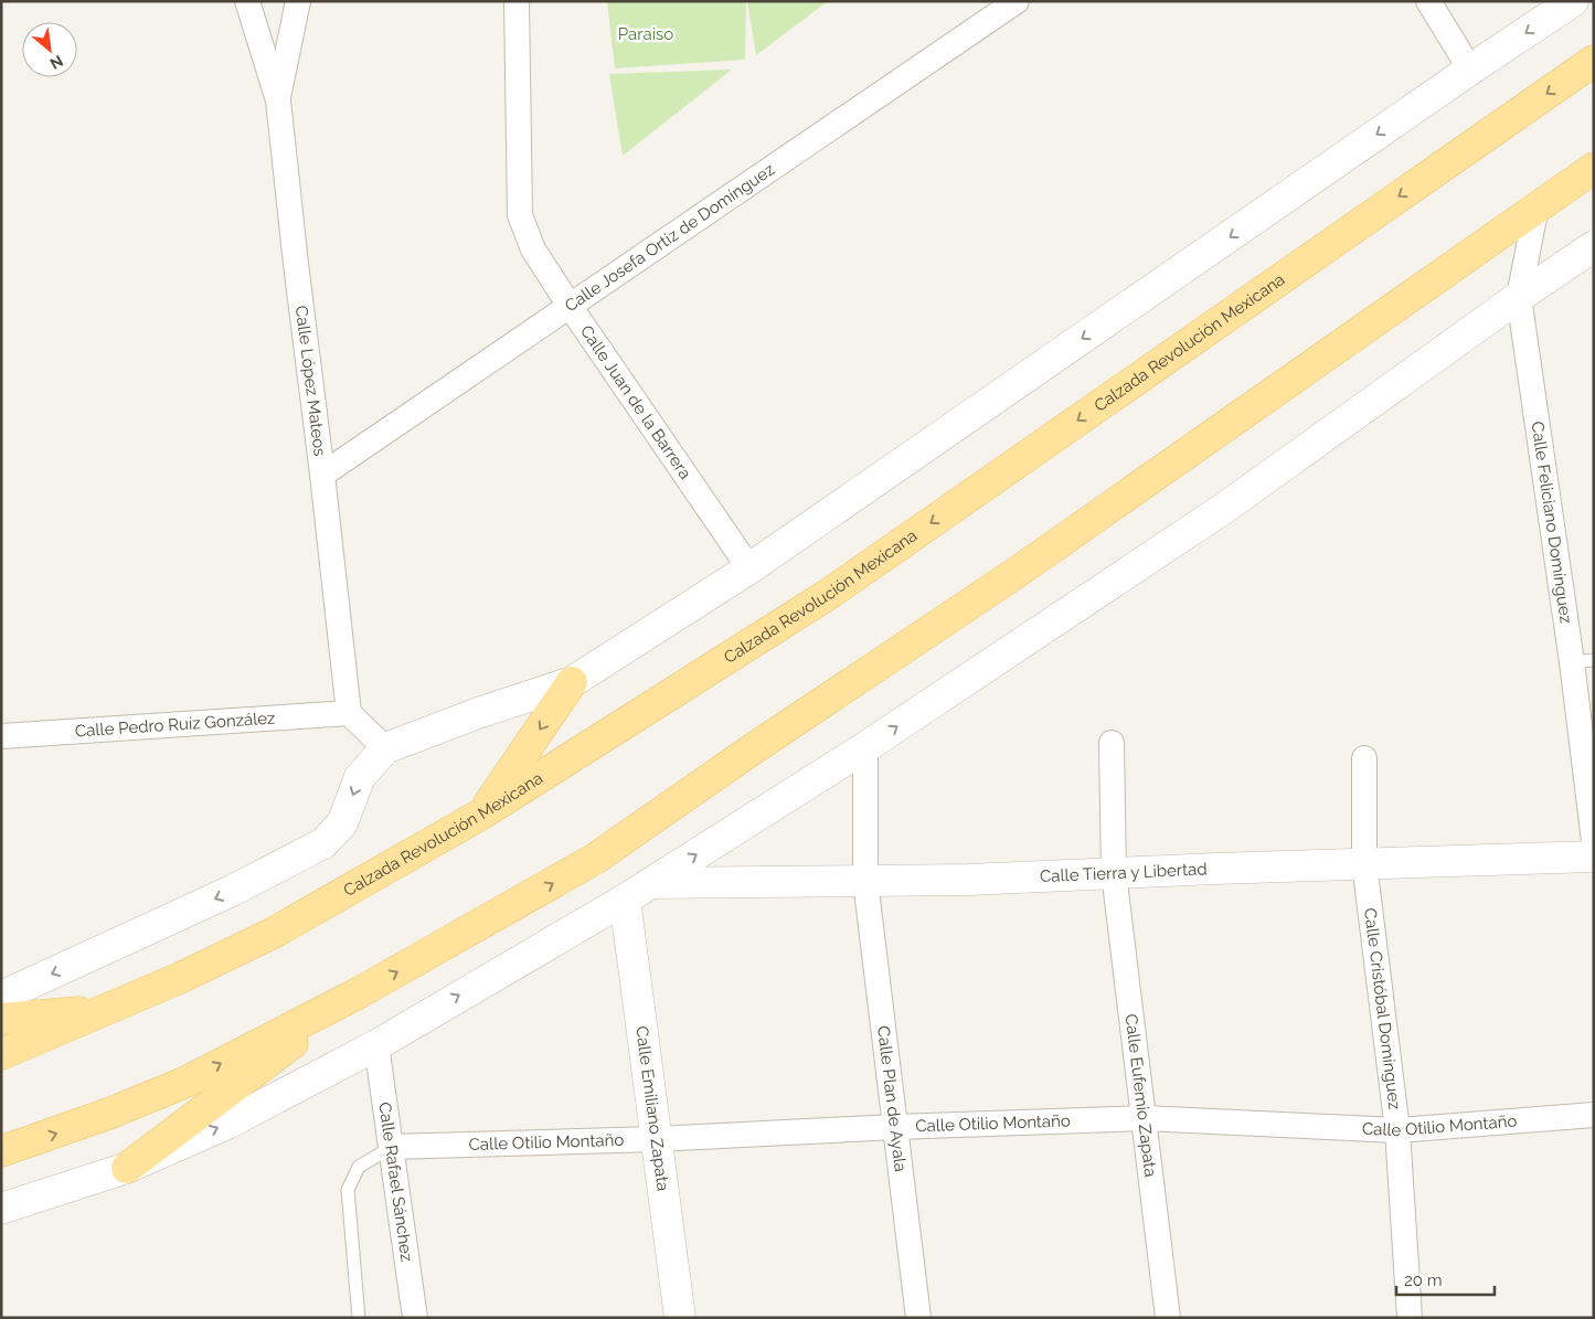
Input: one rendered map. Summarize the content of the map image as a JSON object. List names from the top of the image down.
{
  "streets": {
    "main road": ["Calzada Revolución Mexicana"],
    "street": [
      "Calle Josefa Ortiz de Domínguez",
      "Calle López Mateos",
      "Calle Juan de la Barrera",
      "Calle Feliciano Domínguez",
      "Calle Pedro Ruíz González",
      "Calle Tierra y Libertad",
      "Calle Cristóbal Domínguez",
      "Calle Eufemio Zapata",
      "Calle Plan de Ayala",
      "Calle Emiliano Zapata",
      "Calle Otilio Montaño",
      "Calle Rafael Sánchez"
    ]
  },
  "crossings": [
    ["Calle Josefa Ortiz de Domínguez", "Calle López Mateos"],
    ["Calle Josefa Ortiz de Domínguez", "Calle Juan de la Barrera"],
    ["Calle López Mateos", "Calle Pedro Ruíz González"],
    ["Calle Tierra y Libertad", "Calle Cristóbal Domínguez"],
    ["Calle Tierra y Libertad", "Calle Eufemio Zapata"],
    ["Calle Tierra y Libertad", "Calle Plan de Ayala"],
    ["Calle Cristóbal Domínguez", "Calle Otilio Montaño"],
    ["Calle Eufemio Zapata", "Calle Otilio Montaño"],
    ["Calle Plan de Ayala", "Calle Otilio Montaño"],
    ["Calle Emiliano Zapata", "Calle Otilio Montaño"],
    ["Calle Otilio Montaño", "Calle Rafael Sánchez"]
  ],
  "parks": ["Paraiso"],
  "scale_bar": "20 m",
  "north": "bottom right"
}
